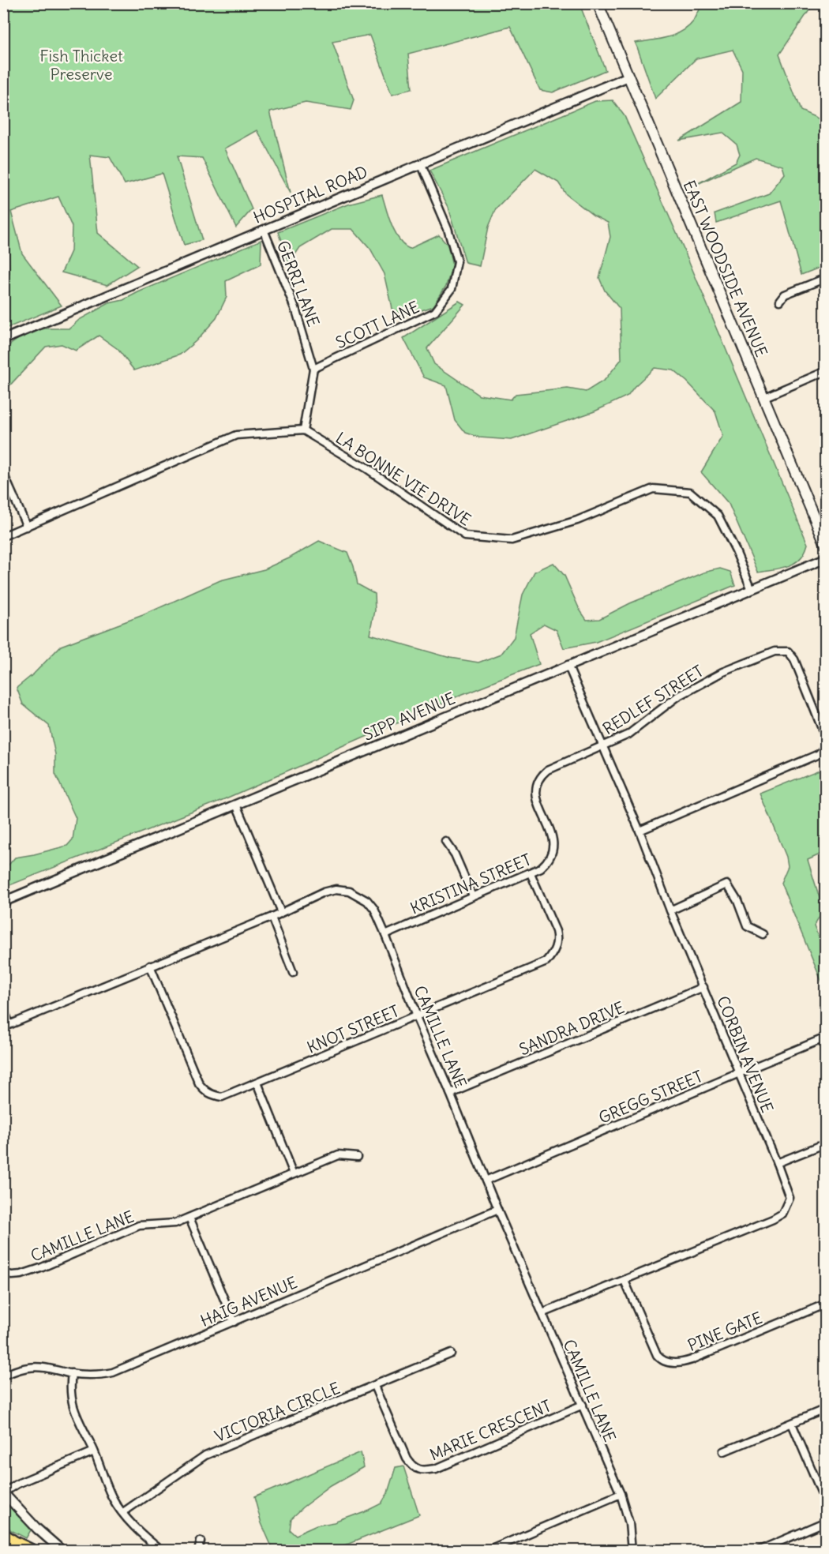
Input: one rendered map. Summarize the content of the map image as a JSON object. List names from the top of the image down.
{
  "streets": {
    "main road": ["EAST WOODSIDE AVENUE"],
    "street": [
      "HOSPITAL ROAD",
      "GERRI LANE",
      "SCOTT LANE",
      "LA BONNE VIE DRIVE",
      "REDLEF STREET",
      "SIPP AVENUE",
      "KRISTINA STREET",
      "SANDRA DRIVE",
      "KNOT STREET",
      "CAMILLE LANE",
      "CORBIN AVENUE",
      "GREGG STREET",
      "HAIG AVENUE",
      "PINE GATE",
      "VICTORIA CIRCLE",
      "MARIE CRESCENT"
    ]
  },
  "crossings": [
    ["HOSPITAL ROAD", "EAST WOODSIDE AVENUE"],
    ["HOSPITAL ROAD", "GERRI LANE"],
    ["HOSPITAL ROAD", "SCOTT LANE"],
    ["GERRI LANE", "SCOTT LANE"],
    ["GERRI LANE", "LA BONNE VIE DRIVE"],
    ["LA BONNE VIE DRIVE", "SIPP AVENUE"],
    ["REDLEF STREET", "KRISTINA STREET"],
    ["REDLEF STREET", "CORBIN AVENUE"],
    ["SIPP AVENUE", "CORBIN AVENUE"],
    ["KRISTINA STREET", "KNOT STREET"],
    ["KRISTINA STREET", "CAMILLE LANE"],
    ["KRISTINA STREET", "CORBIN AVENUE"],
    ["SANDRA DRIVE", "CAMILLE LANE"],
    ["SANDRA DRIVE", "CORBIN AVENUE"],
    ["KNOT STREET", "CAMILLE LANE"],
    ["CAMILLE LANE", "CORBIN AVENUE"],
    ["CAMILLE LANE", "GREGG STREET"],
    ["CAMILLE LANE", "HAIG AVENUE"],
    ["CAMILLE LANE", "MARIE CRESCENT"],
    ["CORBIN AVENUE", "GREGG STREET"],
    ["CORBIN AVENUE", "PINE GATE"],
    ["VICTORIA CIRCLE", "MARIE CRESCENT"]
  ],
  "parks": ["Fish Thicket Preserve"]
}
